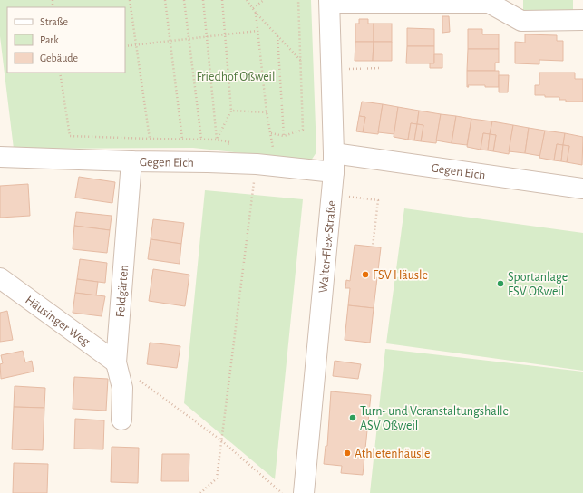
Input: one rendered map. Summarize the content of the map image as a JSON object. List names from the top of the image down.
{
  "streets": {
    "street": [
      "Gegen Eich",
      "Walter-Flex-Straße",
      "Feldgärten",
      "Häusinger Weg"
    ]
  },
  "crossings": [
    ["Gegen Eich", "Walter-Flex-Straße"],
    ["Gegen Eich", "Feldgärten"],
    ["Feldgärten", "Häusinger Weg"]
  ],
  "parks": ["Friedhof Oßweil"],
  "places": [
    "FSV Häusle",
    "Sportanlage FSV Oßweil",
    "Turn- und Veranstaltungshalle ASV Oßweil",
    "Athletenhäusle"
  ],
  "legend": ["Straße", "Park", "Gebäude"]
}
